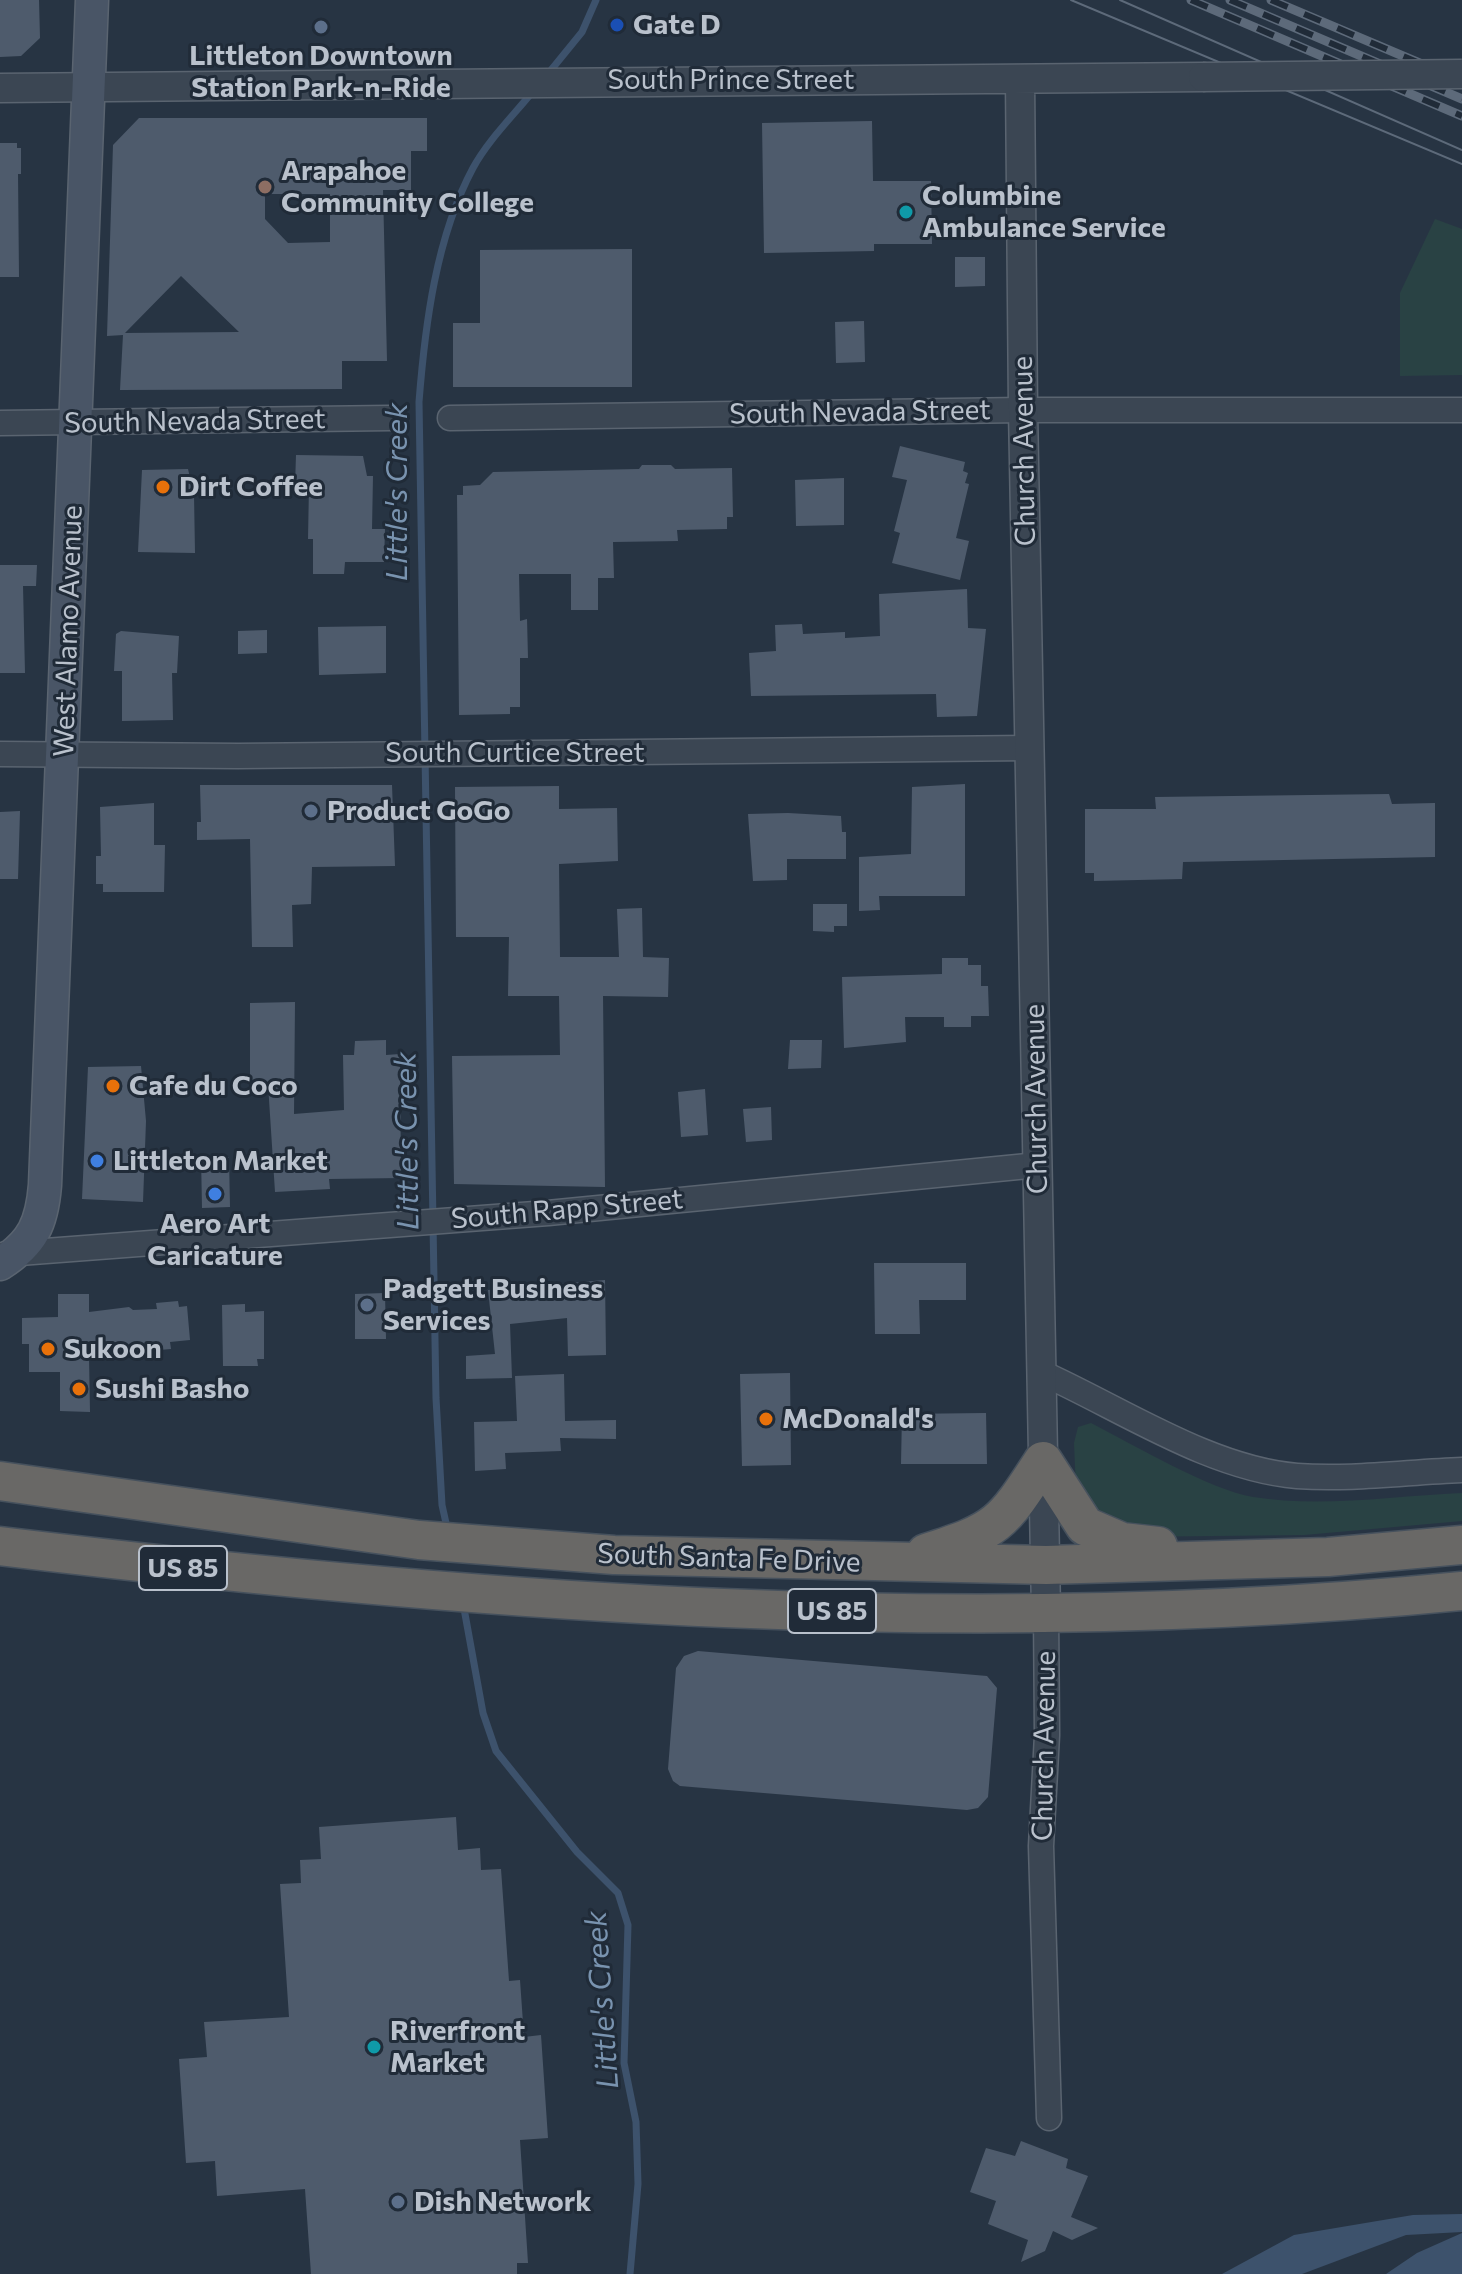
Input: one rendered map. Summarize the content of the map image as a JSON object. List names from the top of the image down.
{
  "streets": {
    "highway": ["South Santa Fe Drive", "US 85"],
    "main road": ["West Alamo Avenue"],
    "street": [
      "South Prince Street",
      "South Nevada Street",
      "Church Avenue",
      "South Curtice Street",
      "South Rapp Street"
    ]
  },
  "crossings": [
    ["South Prince Street", "Church Avenue"],
    ["South Prince Street", "West Alamo Avenue"],
    ["South Nevada Street", "Church Avenue"],
    ["South Nevada Street", "West Alamo Avenue"],
    ["Church Avenue", "South Curtice Street"],
    ["Church Avenue", "South Rapp Street"],
    ["Church Avenue", "South Santa Fe Drive"],
    ["West Alamo Avenue", "South Curtice Street"],
    ["West Alamo Avenue", "South Rapp Street"]
  ],
  "water": ["Little's Creek"],
  "places": [
    "Gate D",
    "Littleton Downtown Station Park-n-Ride",
    "Arapahoe Community College",
    "Columbine Ambulance Service",
    "Dirt Coffee",
    "Product GoGo",
    "Cafe du Coco",
    "Littleton Market",
    "Aero Art Caricature",
    "Padgett Business Services",
    "Sukoon",
    "Sushi Basho",
    "McDonald's",
    "Riverfront Market",
    "Dish Network"
  ]
}
